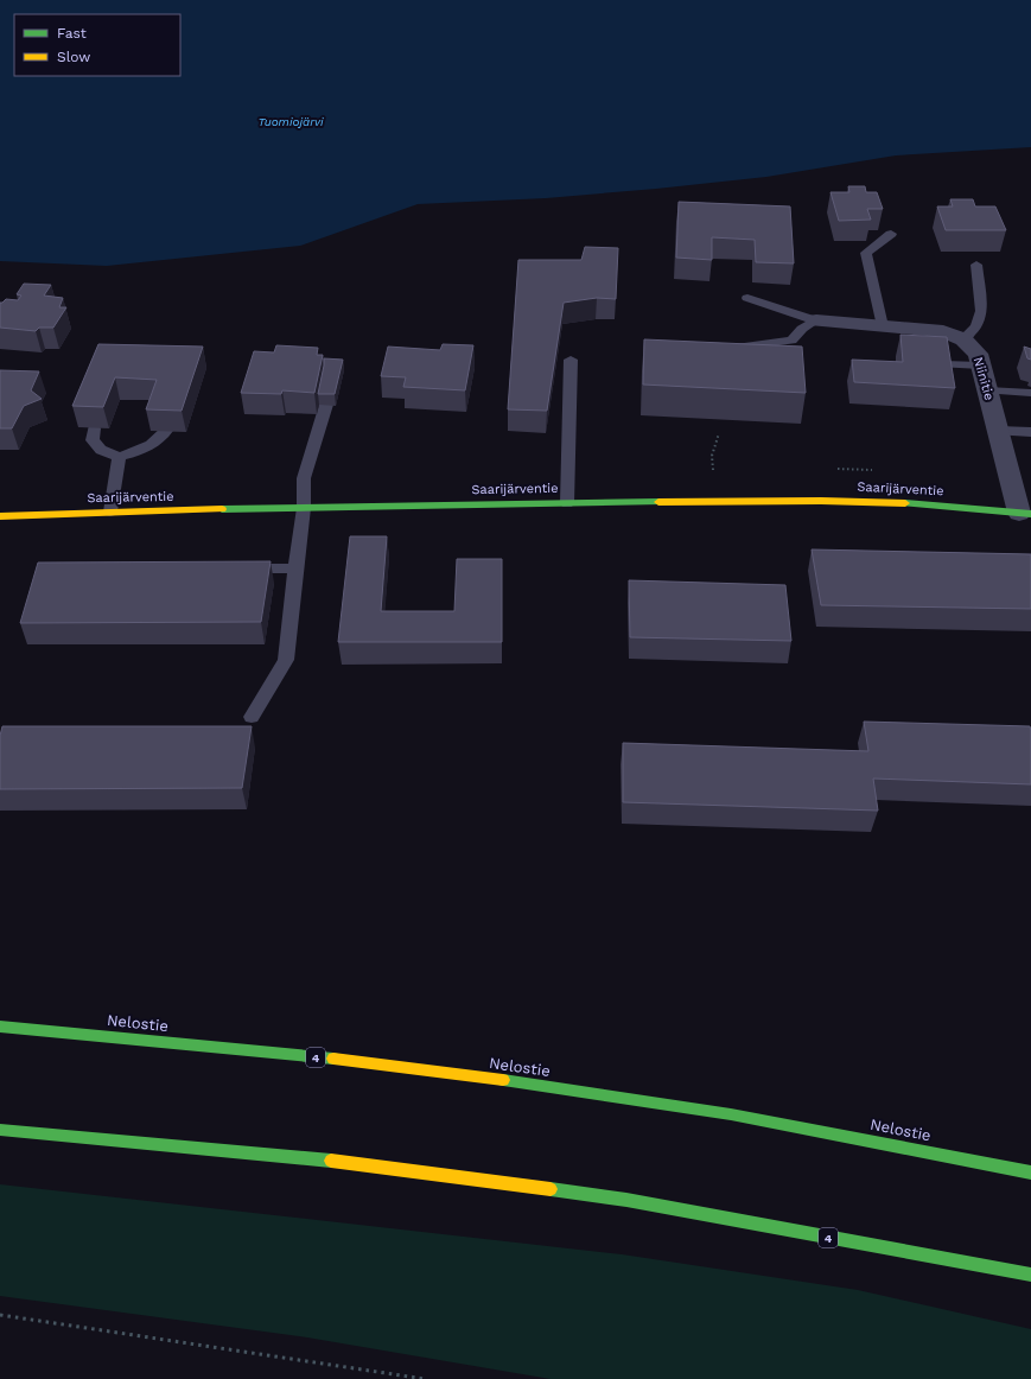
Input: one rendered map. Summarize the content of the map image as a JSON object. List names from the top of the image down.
{
  "streets": {
    "main road": ["Saarijärventie", "Nelostie", "4"],
    "street": ["Niinitie"]
  },
  "crossings": [
    ["Niinitie", "Saarijärventie"]
  ],
  "water": ["Tuomiojärvi"],
  "legend": ["Fast", "Slow"]
}
